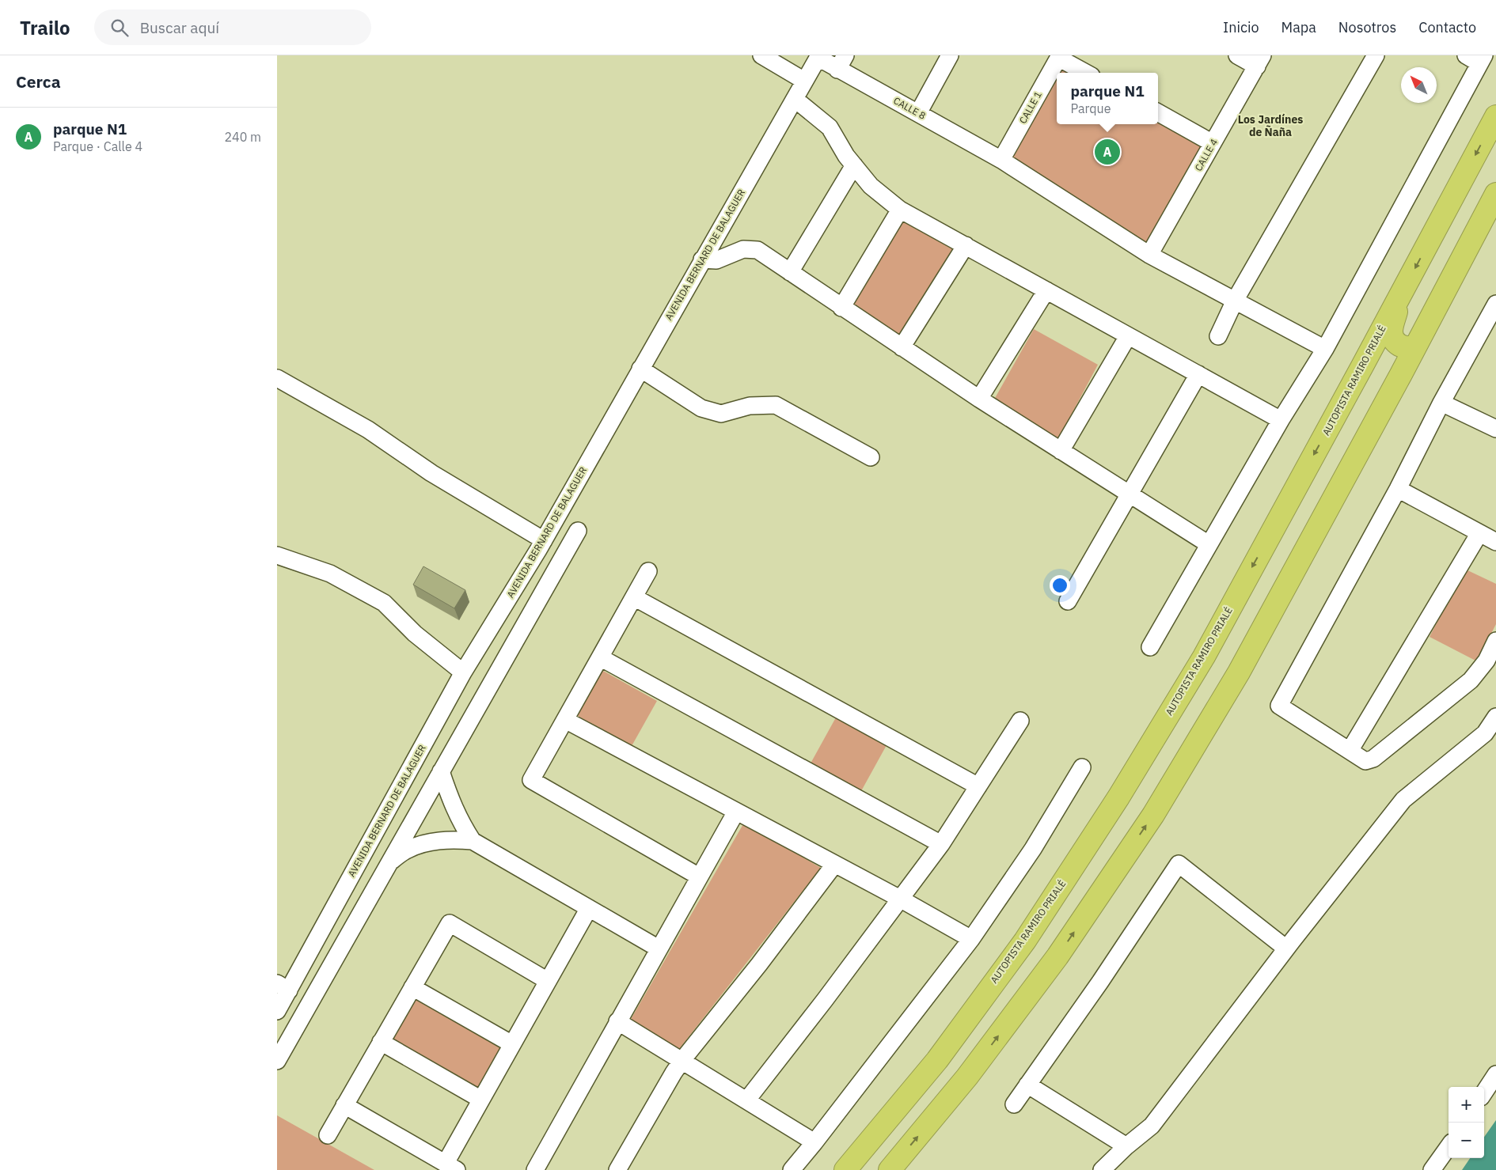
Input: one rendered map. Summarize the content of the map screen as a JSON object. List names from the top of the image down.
{
  "streets": {
    "highway": ["AUTOPISTA RAMIRO PRIALÉ"],
    "street": [
      "CALLE 1",
      "CALLE 8",
      "CALLE 4",
      "AVENIDA BERNARD DE BALAGUER"
    ]
  },
  "crossings": [
    ["CALLE 1", "CALLE 8"],
    ["CALLE 8", "CALLE 4"],
    ["CALLE 8", "AVENIDA BERNARD DE BALAGUER"]
  ],
  "districts": ["Los Jardínes de Ñaña"],
  "north": "top left",
  "page": {
    "header": "Trailo",
    "search": "Buscar aquí",
    "nav": [
      "Inicio",
      "Mapa",
      "Nosotros",
      "Contacto"
    ],
    "heading": "Cerca",
    "popup": ["parque N1", "Parque"],
    "list": [
      {
        "mark": "A",
        "name": "parque N1",
        "note": "Parque · Calle 4",
        "value": "240 m"
      }
    ],
    "pins": "A",
    "map_buttons": ["+", "−"]
  }
}
